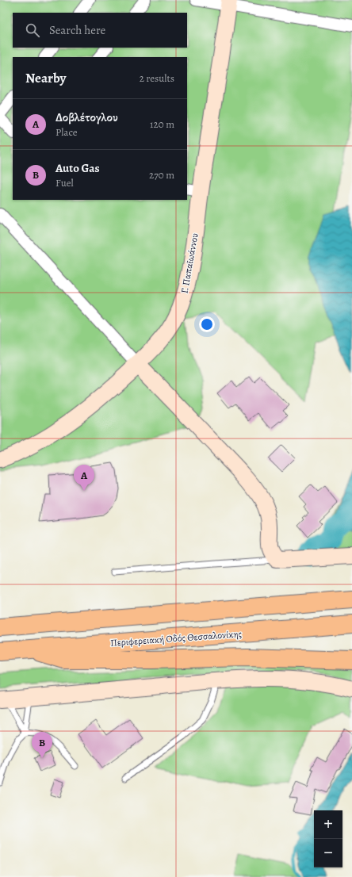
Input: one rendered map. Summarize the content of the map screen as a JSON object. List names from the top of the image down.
{
  "streets": {
    "highway": ["Περιφερειακή Οδός Θεσσαλονίκης"],
    "street": ["Γ. Παπαϊωάννου"]
  },
  "page": {
    "search": "Search here",
    "heading": ["Nearby", "2 results"],
    "list": [
      {
        "mark": "A",
        "name": "Δοβλέτογλου",
        "note": "Place",
        "value": "120 m"
      },
      {
        "mark": "B",
        "name": "Auto Gas",
        "note": "Fuel",
        "value": "270 m"
      }
    ],
    "pins": ["A", "B"],
    "map_buttons": ["+", "−"]
  }
}
